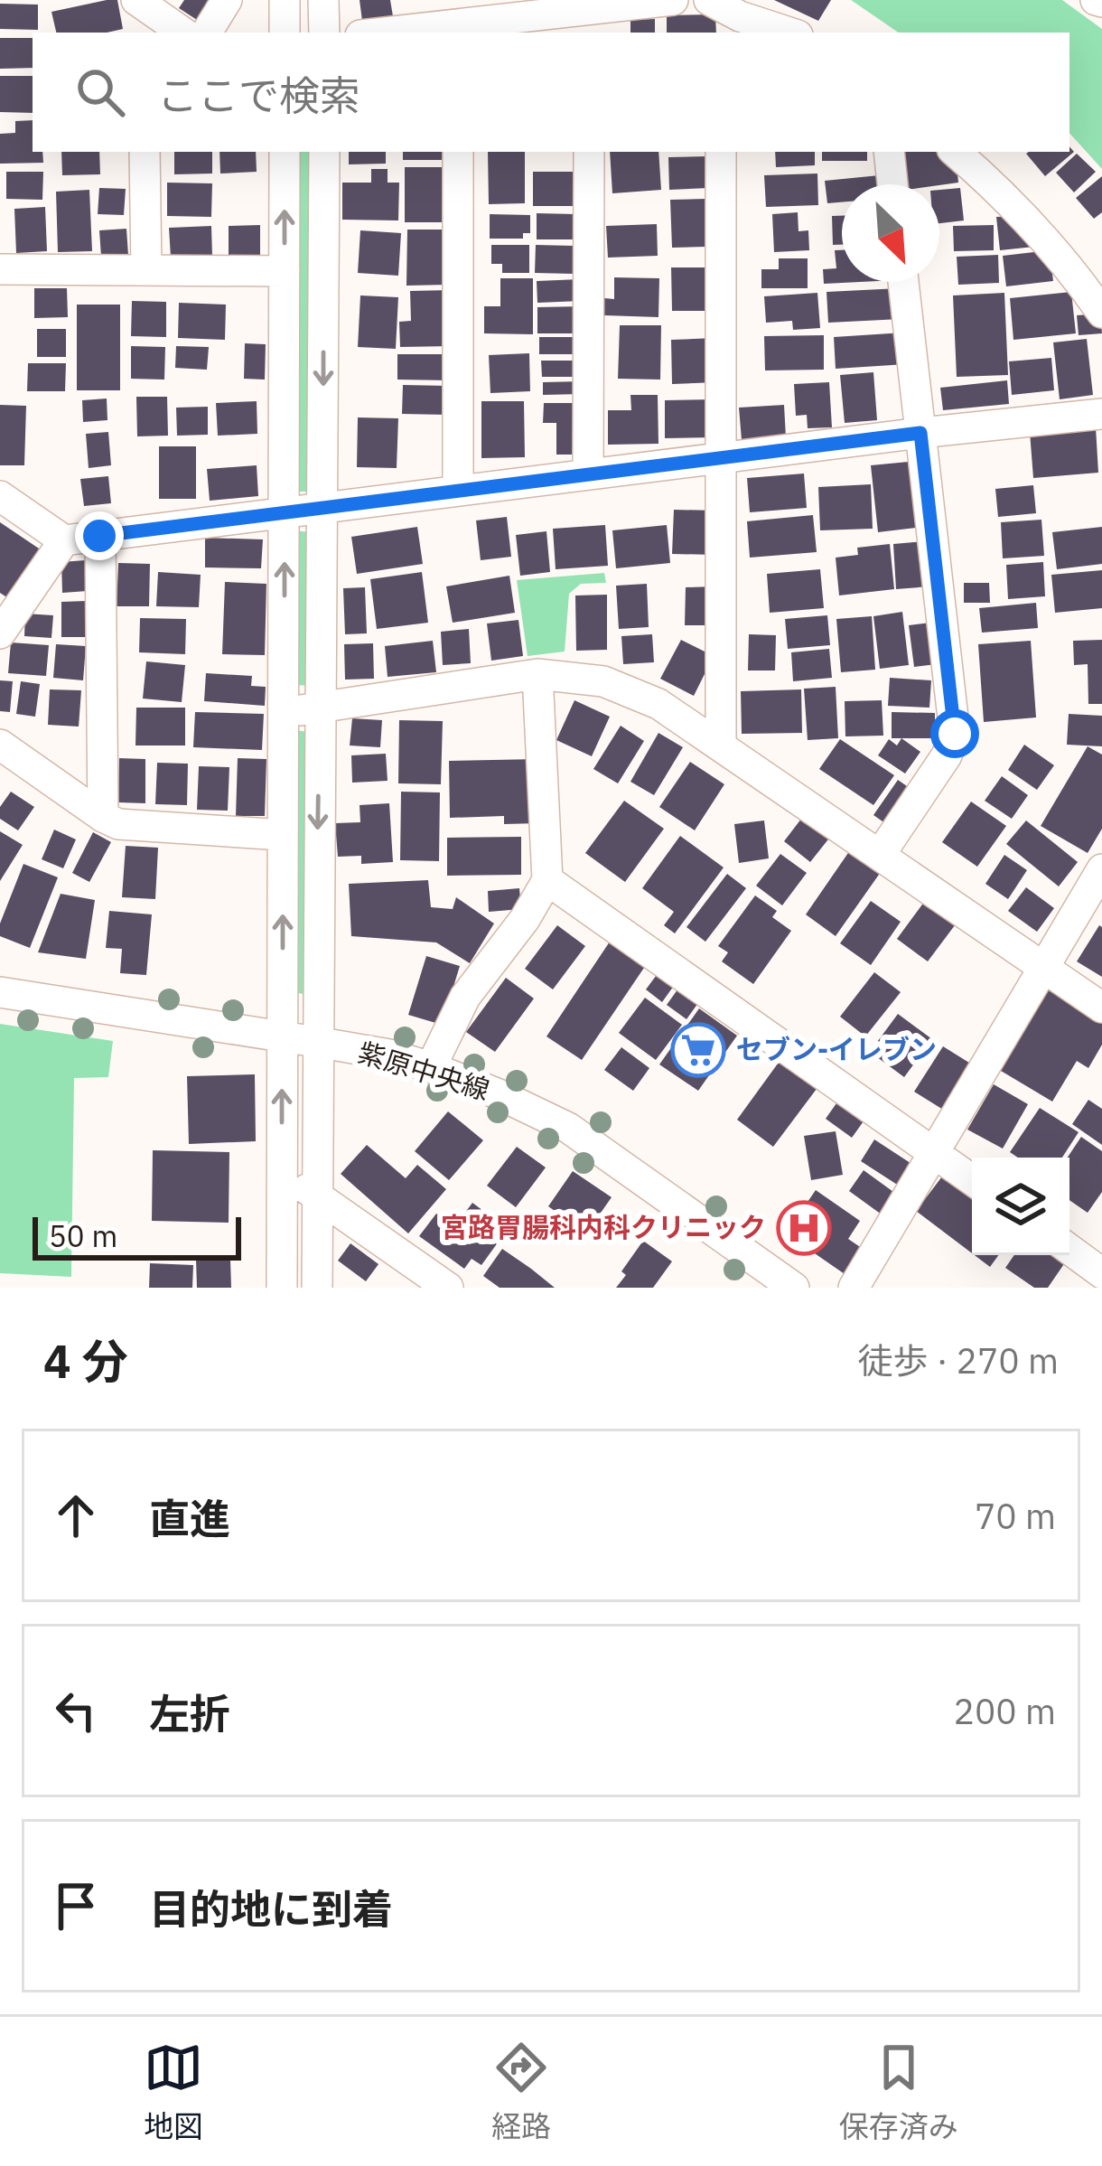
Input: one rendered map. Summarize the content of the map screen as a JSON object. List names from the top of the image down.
{
  "streets": {
    "street": ["紫原中央線"]
  },
  "places": {
    "supermarket": ["セブン-イレブン"],
    "hospital": ["宮路胃腸科内科クリニック"]
  },
  "scale_bar": "50 m",
  "north": "bottom right",
  "page": {
    "search": "ここで検索",
    "scale": "50 m",
    "heading": ["4 分", "徒歩 · 270 m"],
    "list": [
      ["直進", "70 m"],
      ["左折", "200 m"],
      "目的地に到着"
    ],
    "nav": ["地図", "経路", "保存済み"]
  }
}
